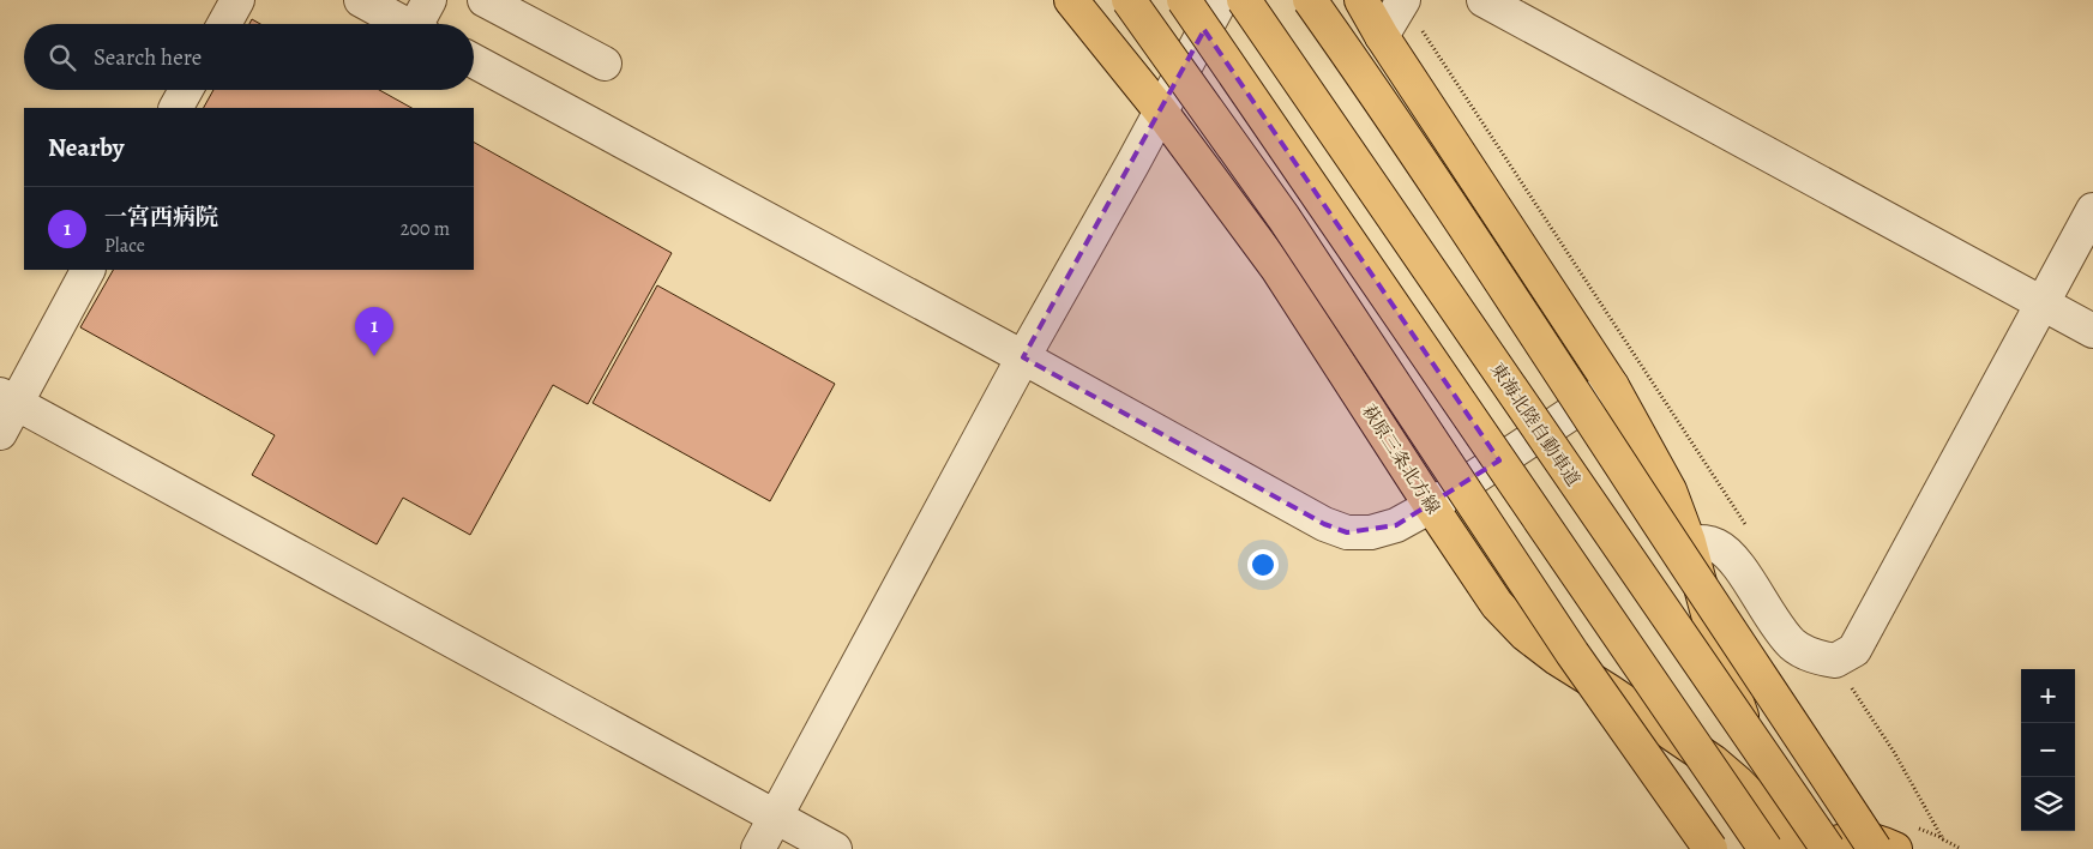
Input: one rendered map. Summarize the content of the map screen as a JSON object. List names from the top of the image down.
{
  "streets": {
    "main road": ["東海北陸自動車道", "萩原三条北方線"]
  },
  "page": {
    "search": "Search here",
    "heading": "Nearby",
    "list": [
      {
        "mark": "1",
        "name": "一宮西病院",
        "note": "Place",
        "value": "200 m"
      }
    ],
    "pins": "1",
    "map_buttons": ["+", "−"]
  }
}
